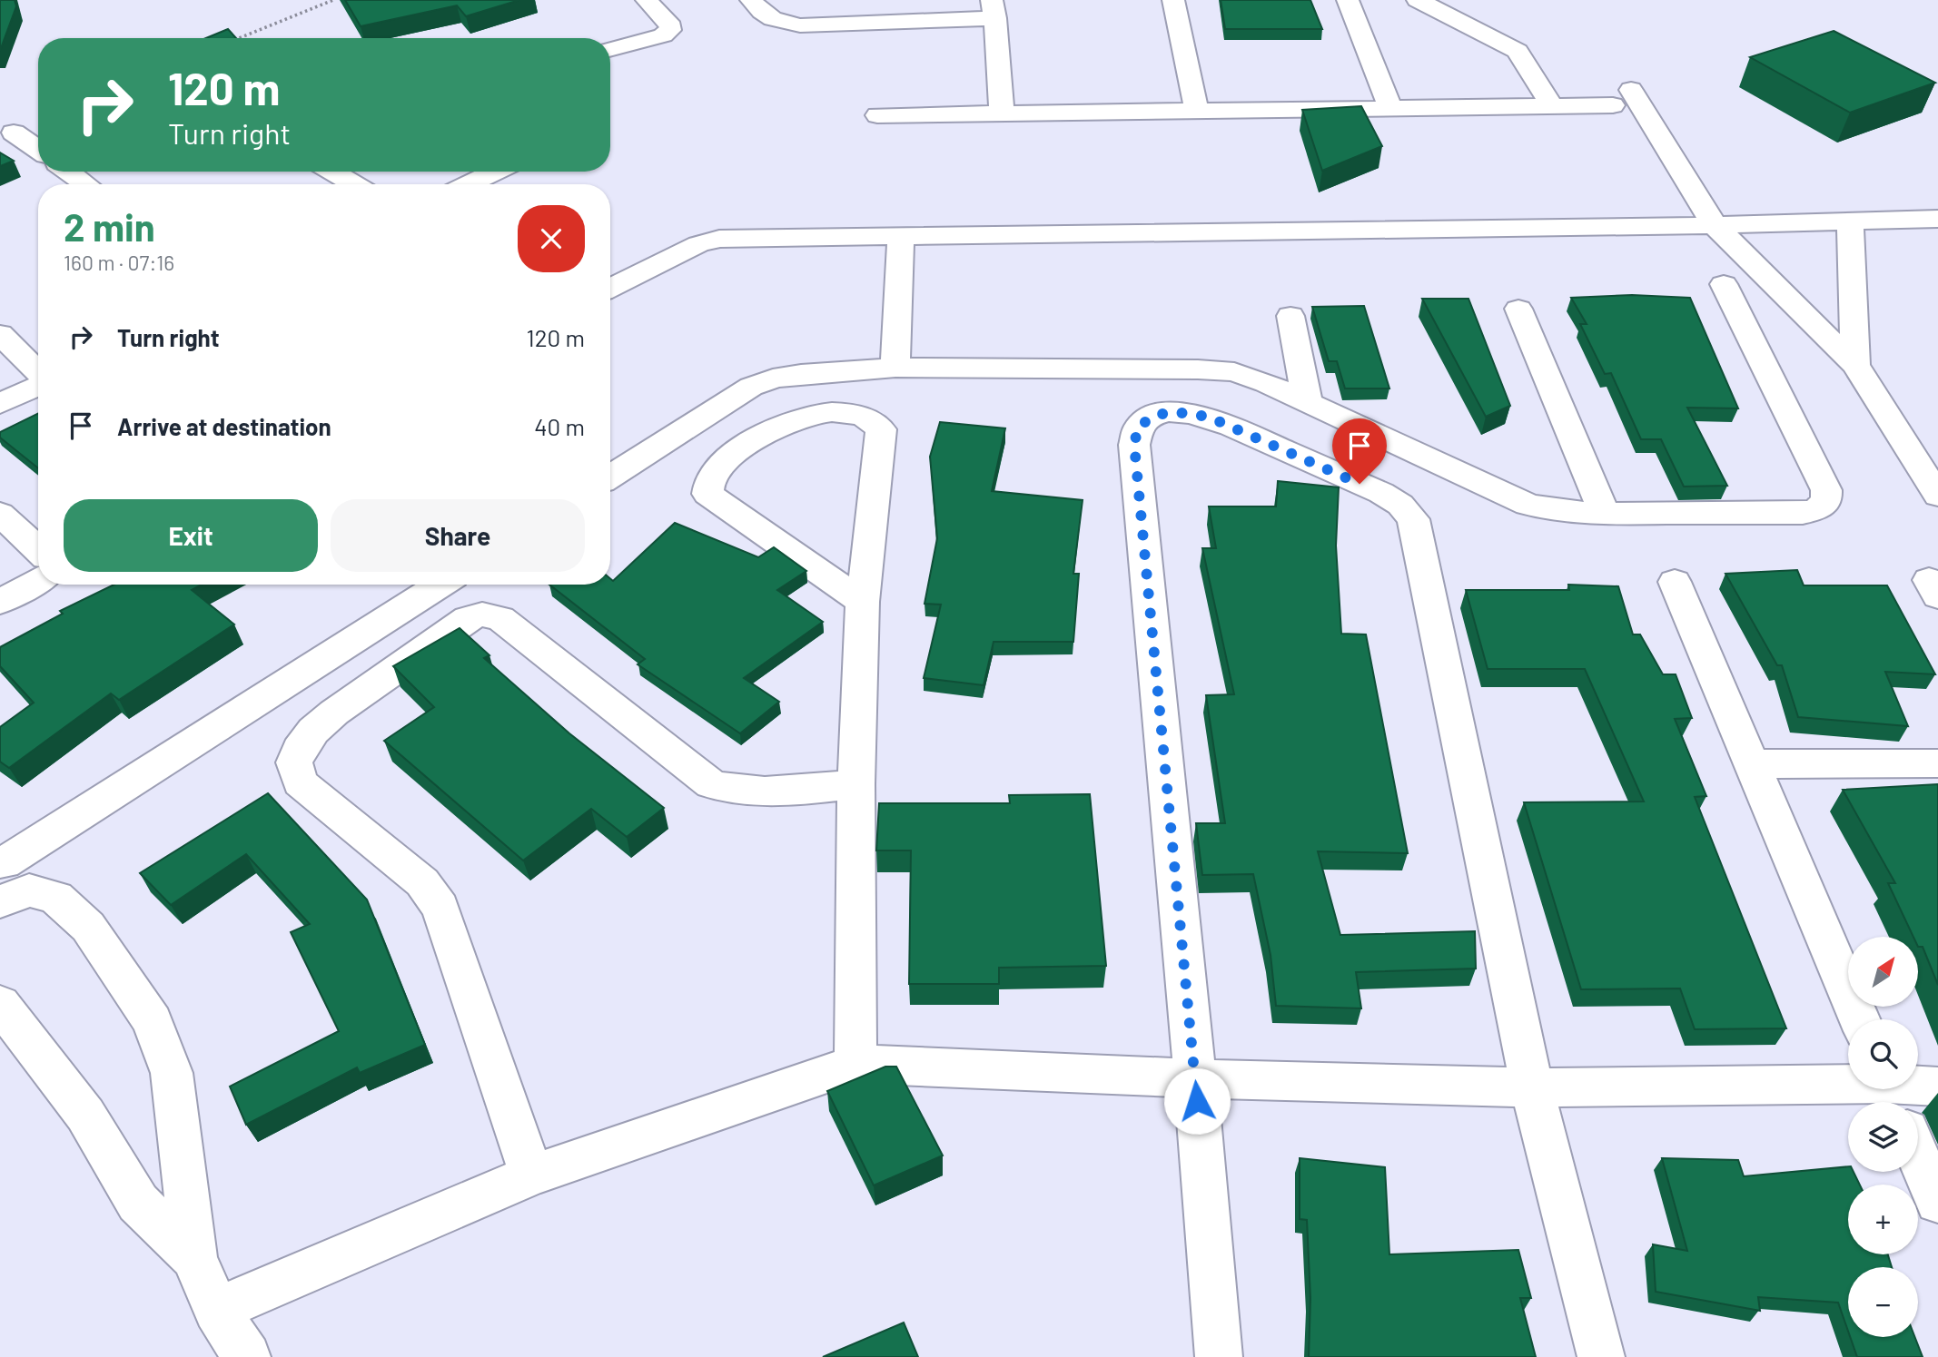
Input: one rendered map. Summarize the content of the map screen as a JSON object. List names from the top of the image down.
{
  "north": "top right",
  "page": {
    "turn": ["120 m", "Turn right"],
    "heading": ["2 min", "160 m · 07:16"],
    "list": [
      {
        "name": "Turn right",
        "value": "120 m"
      },
      {
        "name": "Arrive at destination",
        "value": "40 m"
      }
    ],
    "buttons": ["Exit", "Share"],
    "map_buttons": ["+", "−"]
  }
}
